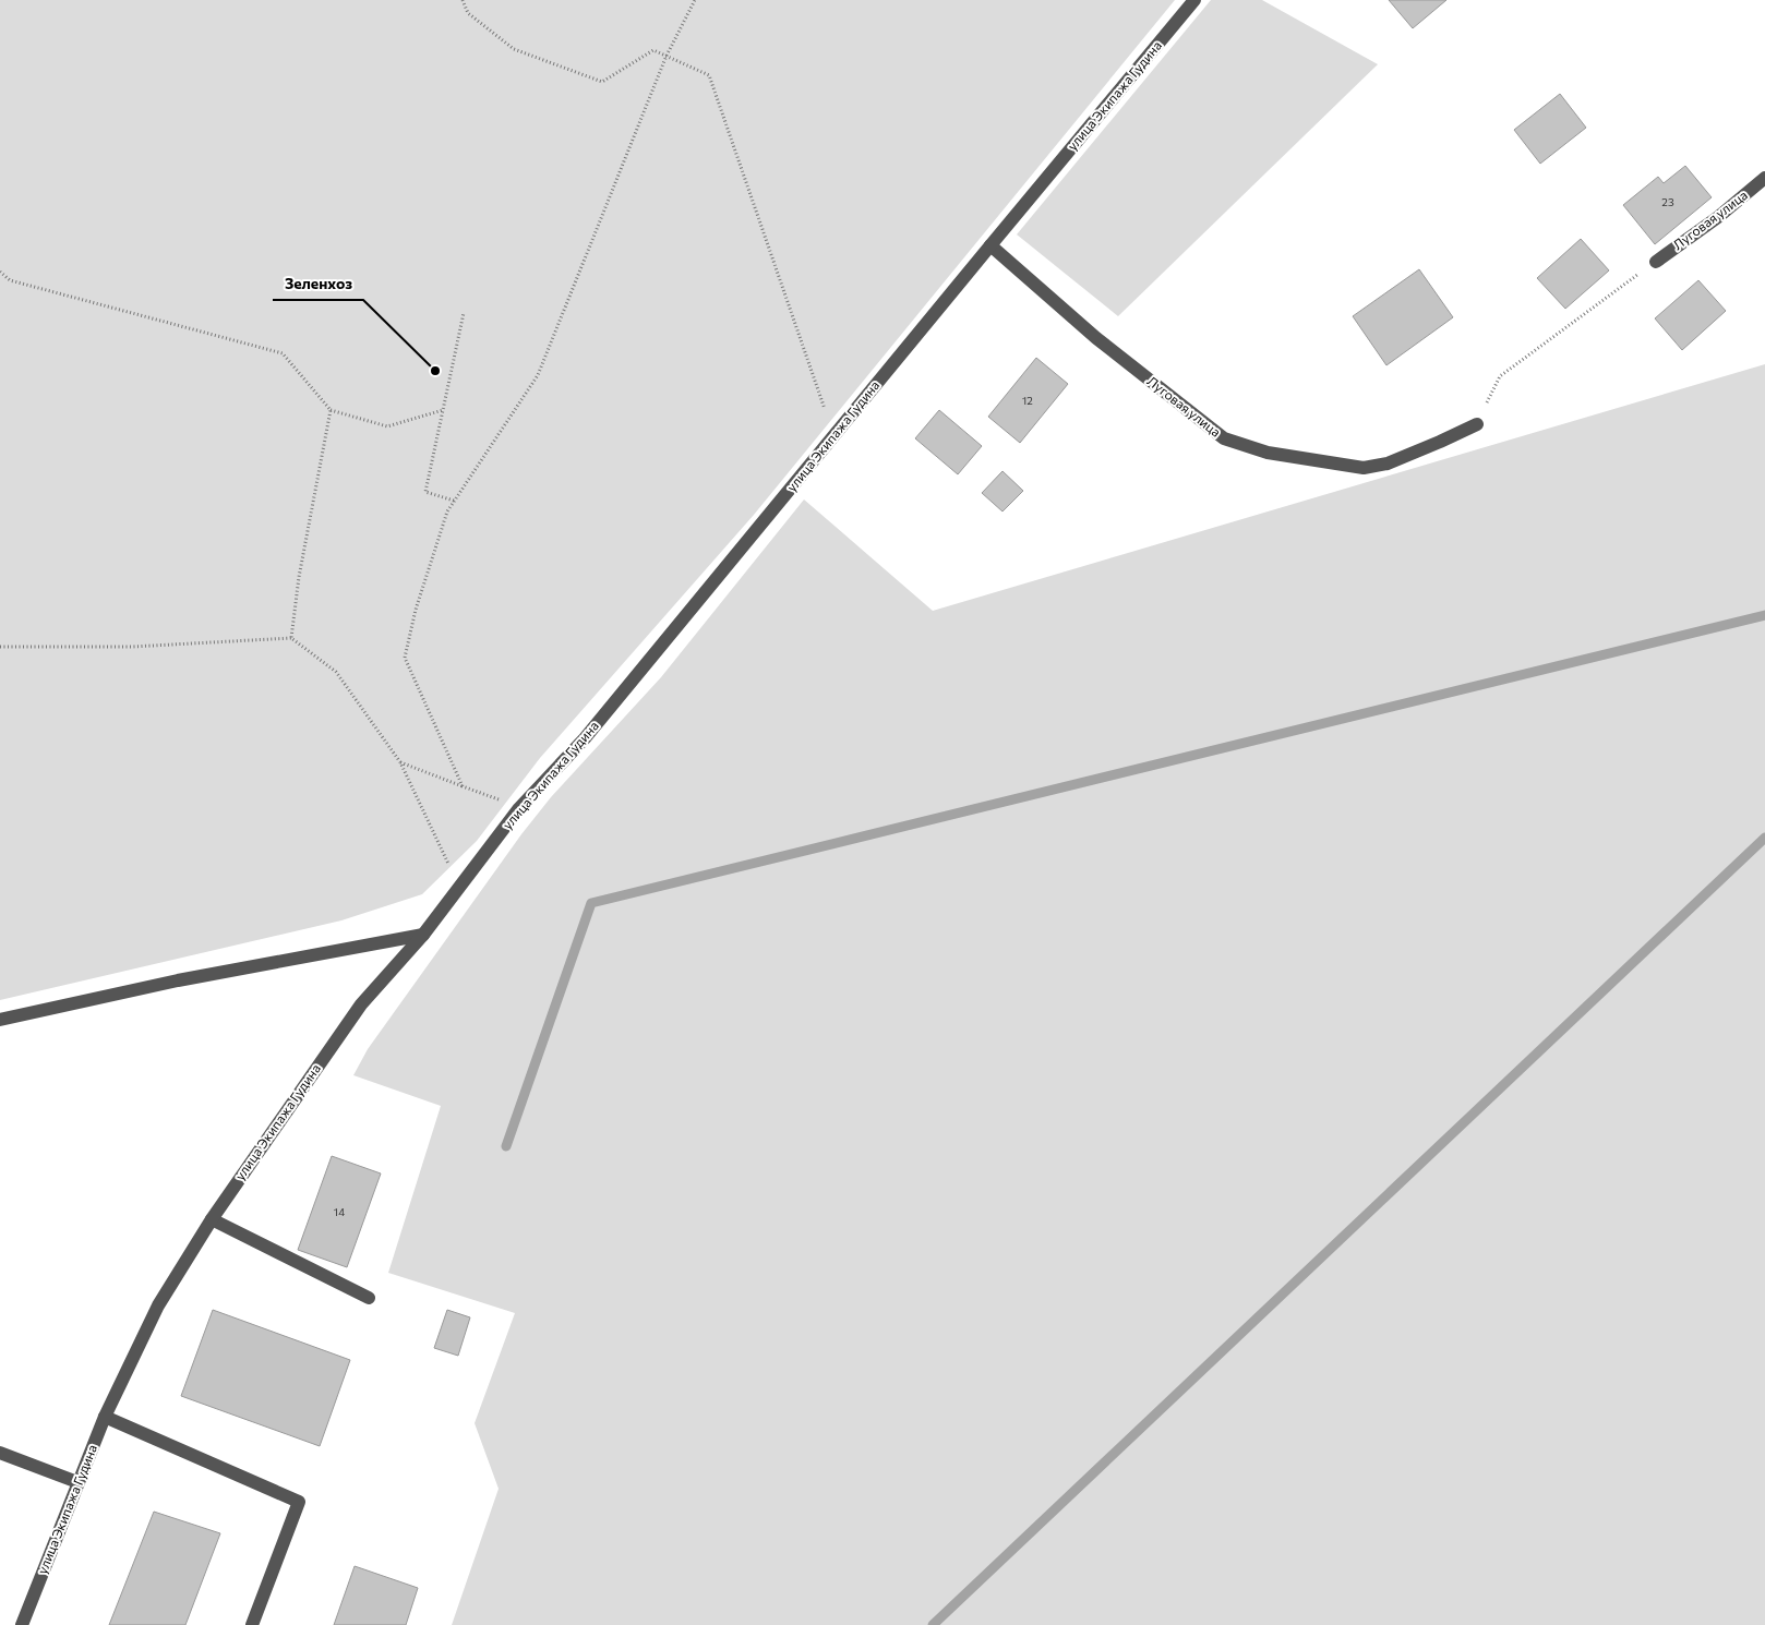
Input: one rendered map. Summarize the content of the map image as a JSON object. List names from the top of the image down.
{
  "streets": {
    "street": ["улица Экипажа Гудина", "Луговая улица"]
  },
  "crossings": [
    ["улица Экипажа Гудина", "Луговая улица"]
  ],
  "places": ["Зеленхоз"],
  "house_numbers": ["23", "12", "14"]
}
